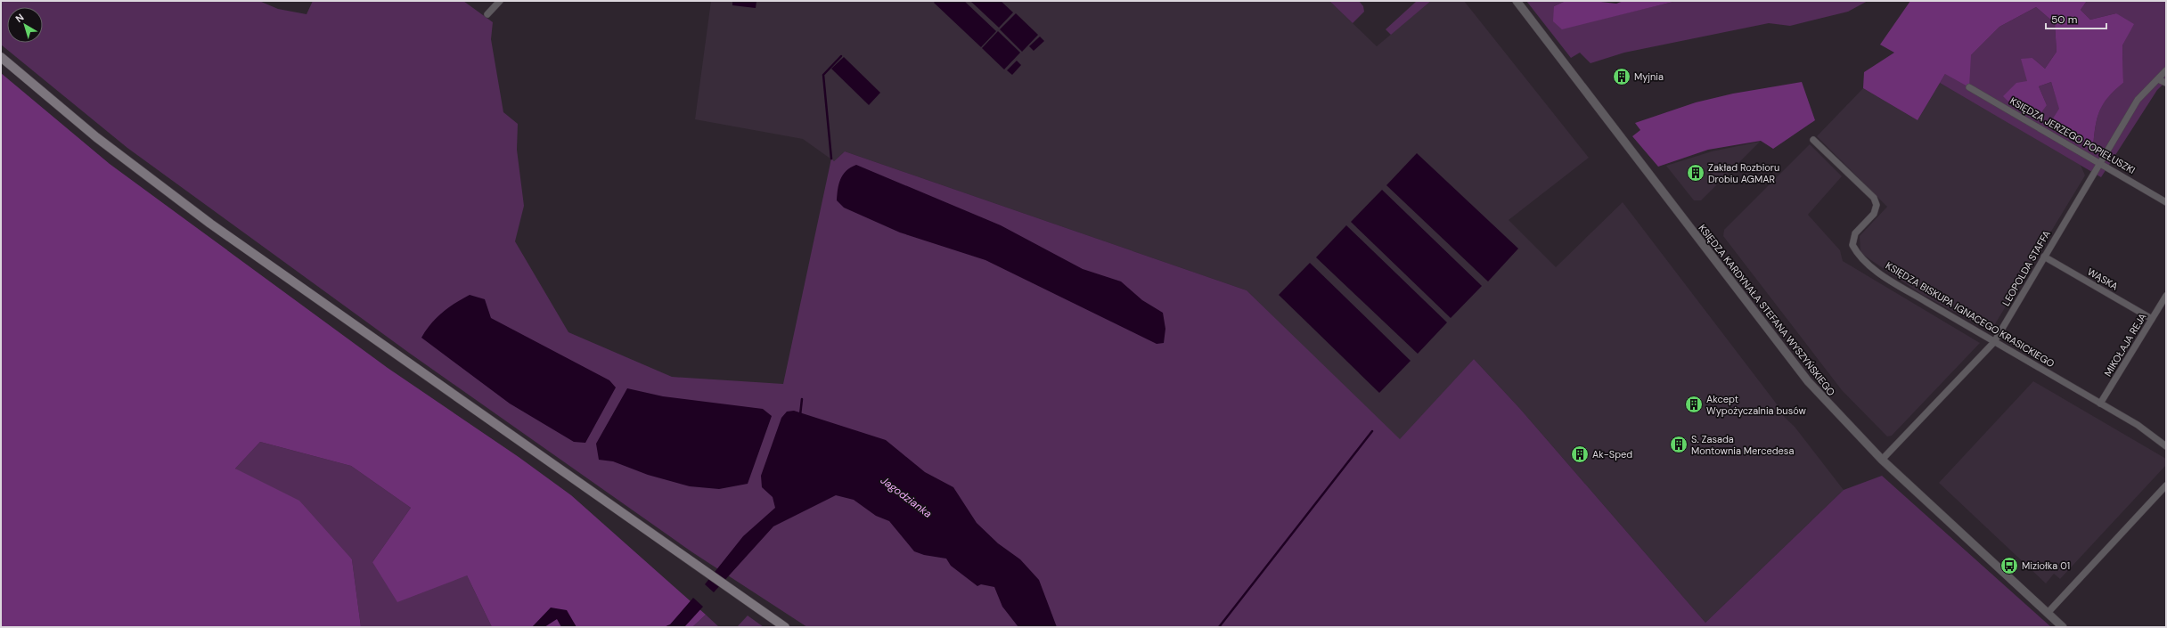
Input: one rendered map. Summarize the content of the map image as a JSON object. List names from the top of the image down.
{
  "streets": {
    "street": [
      "KSIĘDZA JERZEGO POPIEŁUSZKI",
      "LEOPOLDA STAFFA",
      "WĄSKA",
      "KSIĘDZA KARDYNAŁA STEFANA WYSZYŃSKIEGO",
      "KSIĘDZA BISKUPA IGNACEGO KRASICKIEGO",
      "MIKOŁAJA REJA"
    ]
  },
  "crossings": [
    ["KSIĘDZA JERZEGO POPIEŁUSZKI", "LEOPOLDA STAFFA"],
    ["LEOPOLDA STAFFA", "WĄSKA"],
    ["LEOPOLDA STAFFA", "KSIĘDZA KARDYNAŁA STEFANA WYSZYŃSKIEGO"],
    ["LEOPOLDA STAFFA", "KSIĘDZA BISKUPA IGNACEGO KRASICKIEGO"],
    ["WĄSKA", "MIKOŁAJA REJA"],
    ["KSIĘDZA BISKUPA IGNACEGO KRASICKIEGO", "MIKOŁAJA REJA"]
  ],
  "water": ["Jagodzianka"],
  "places": {
    "building": [
      "Myjnia",
      "Zakład Rozbioru Drobiu AGMAR",
      "Akcept Wypożyczalnia busów",
      "S. Zasada Montownia Mercedesa",
      "Ak-Sped"
    ],
    "bus stop": ["Miziołka 01"]
  },
  "scale_bar": "50 m",
  "north": "top left"
}
